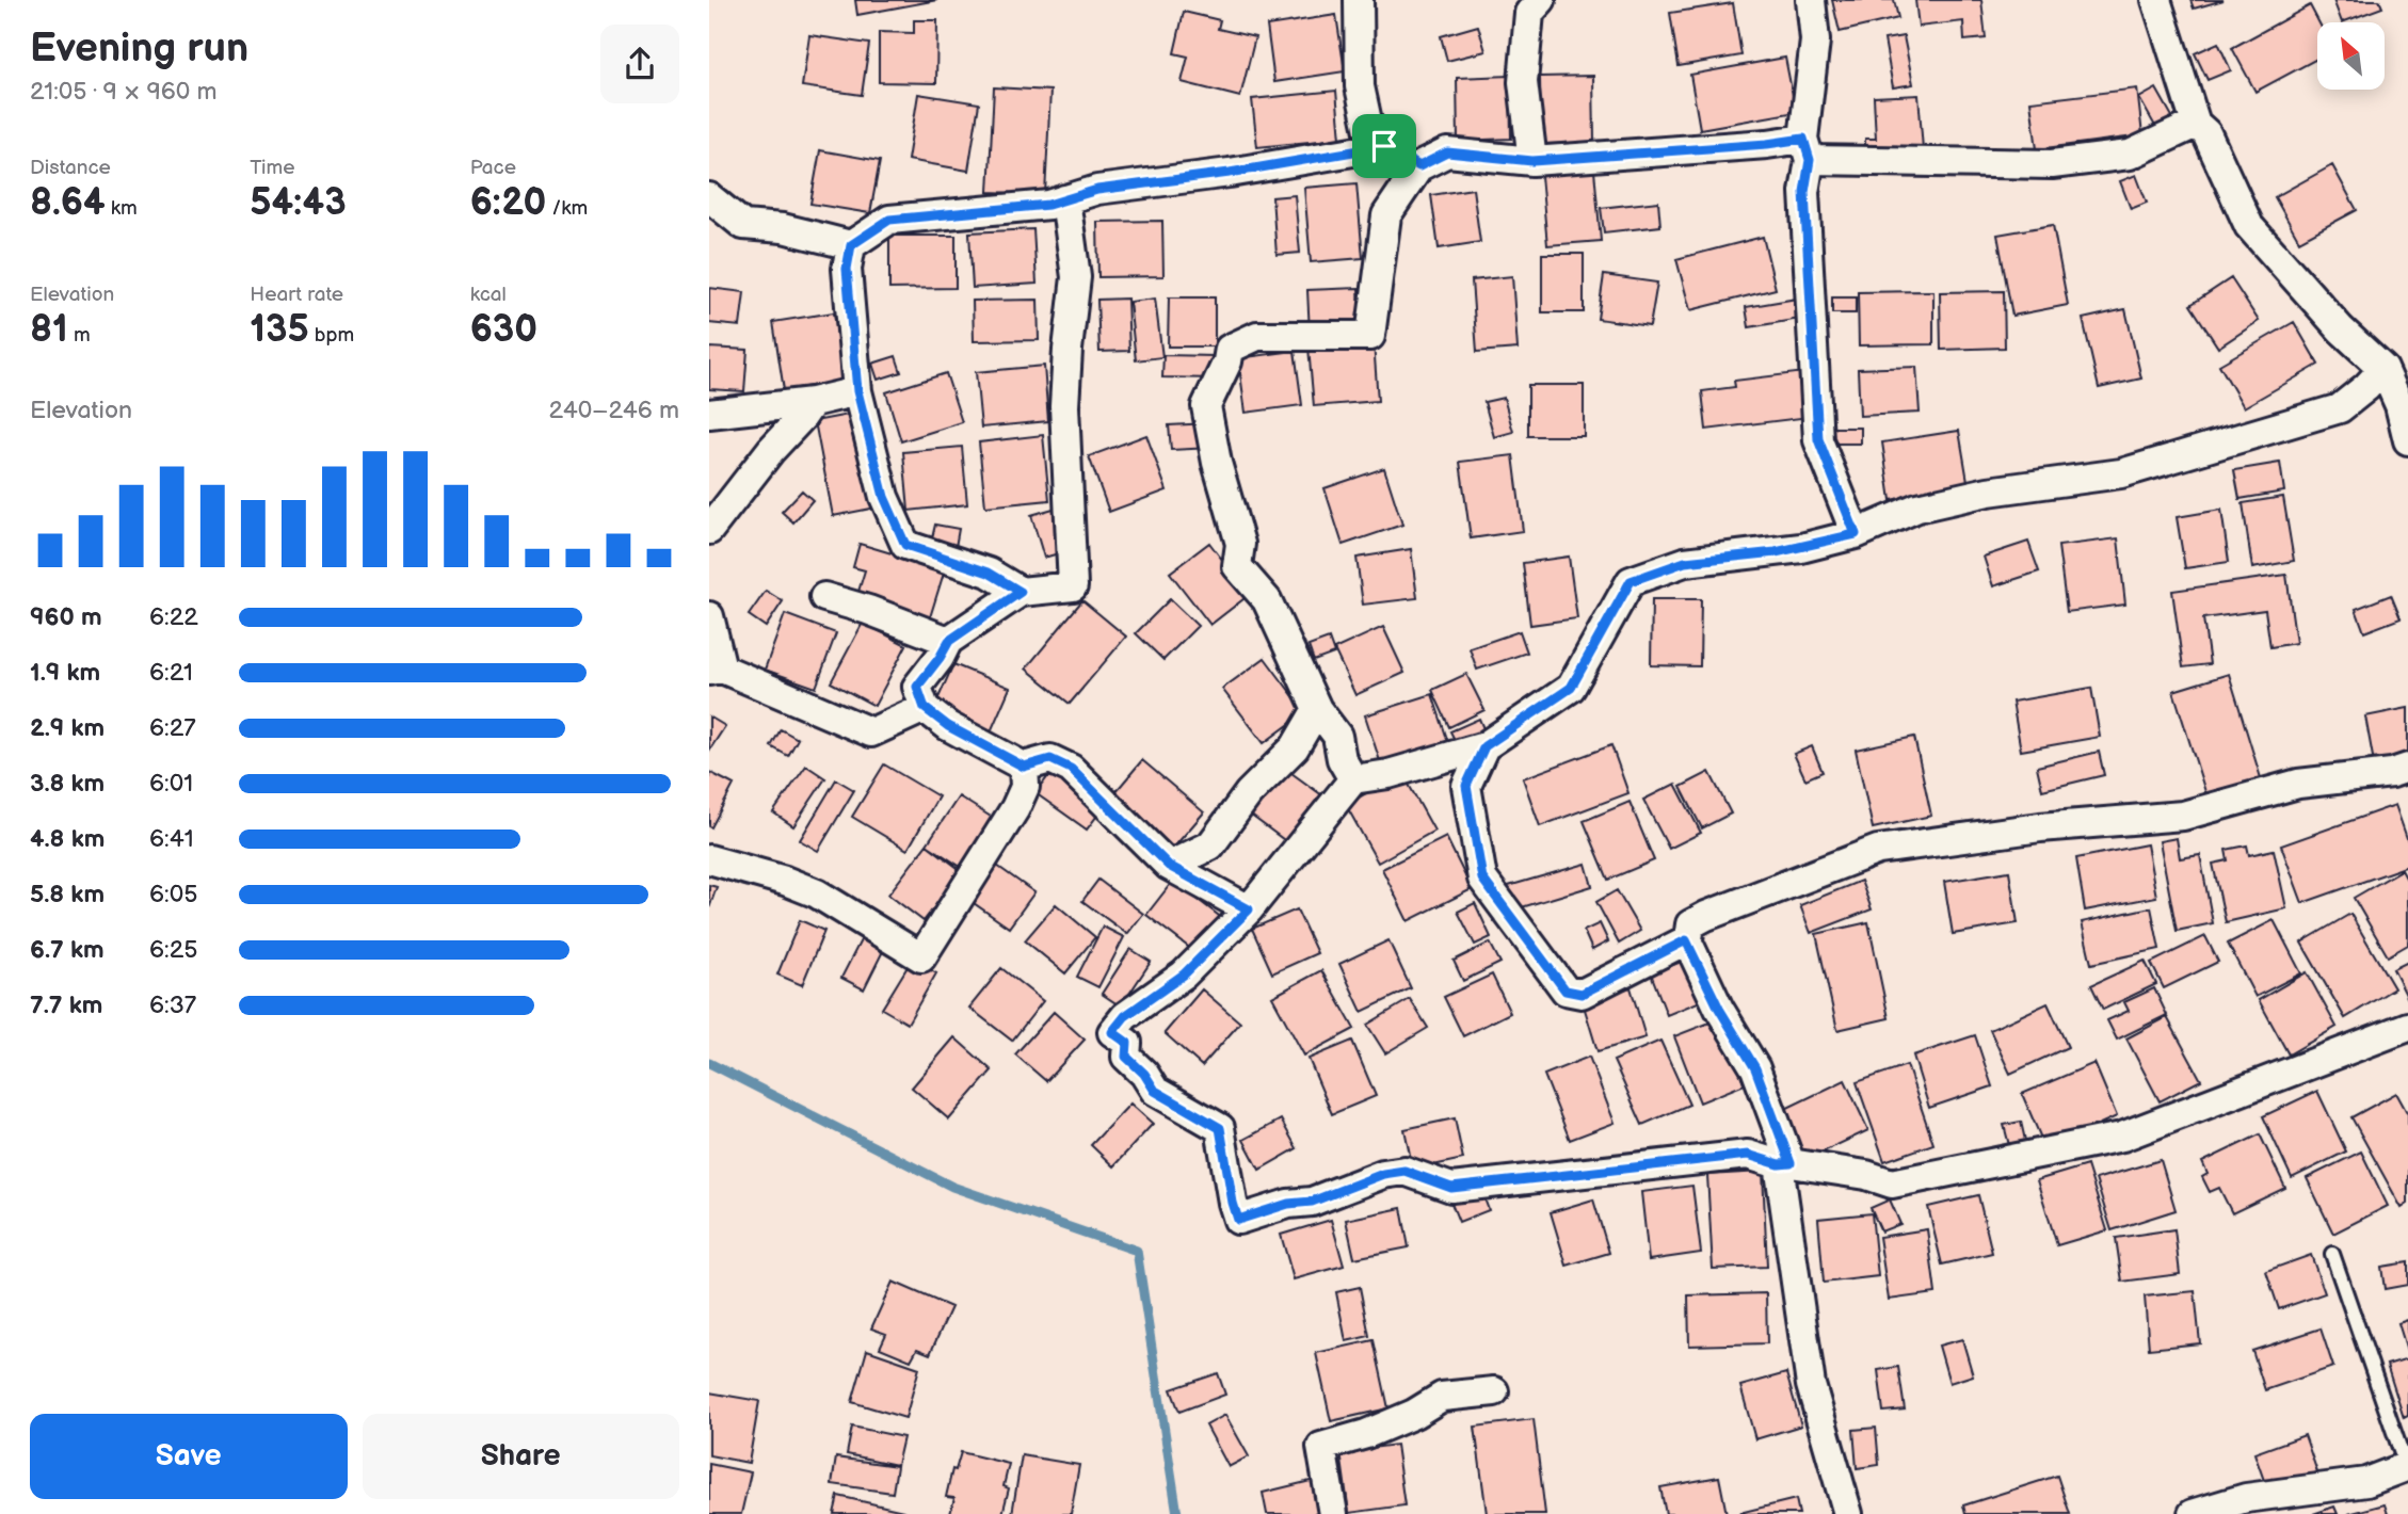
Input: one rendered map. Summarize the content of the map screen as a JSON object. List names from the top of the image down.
{
  "north": "top left",
  "page": {
    "heading": ["Evening run", "21:05 · 9 × 960 m"],
    "stats": [
      ["Distance", "8.64 km"],
      ["Time", "54:43"],
      ["Pace", "6:20 /km"],
      ["Elevation", "81 m"],
      ["Heart rate", "135 bpm"],
      ["kcal", "630"]
    ],
    "chart": ["Elevation", "240–246 m"],
    "list": [
      {
        "name": "960 m",
        "note": "6:22"
      },
      {
        "name": "1.9 km",
        "note": "6:21"
      },
      {
        "name": "2.9 km",
        "note": "6:27"
      },
      {
        "name": "3.8 km",
        "note": "6:01"
      },
      {
        "name": "4.8 km",
        "note": "6:41"
      },
      {
        "name": "5.8 km",
        "note": "6:05"
      },
      {
        "name": "6.7 km",
        "note": "6:25"
      },
      {
        "name": "7.7 km",
        "note": "6:37"
      }
    ],
    "buttons": ["Save", "Share"]
  }
}
